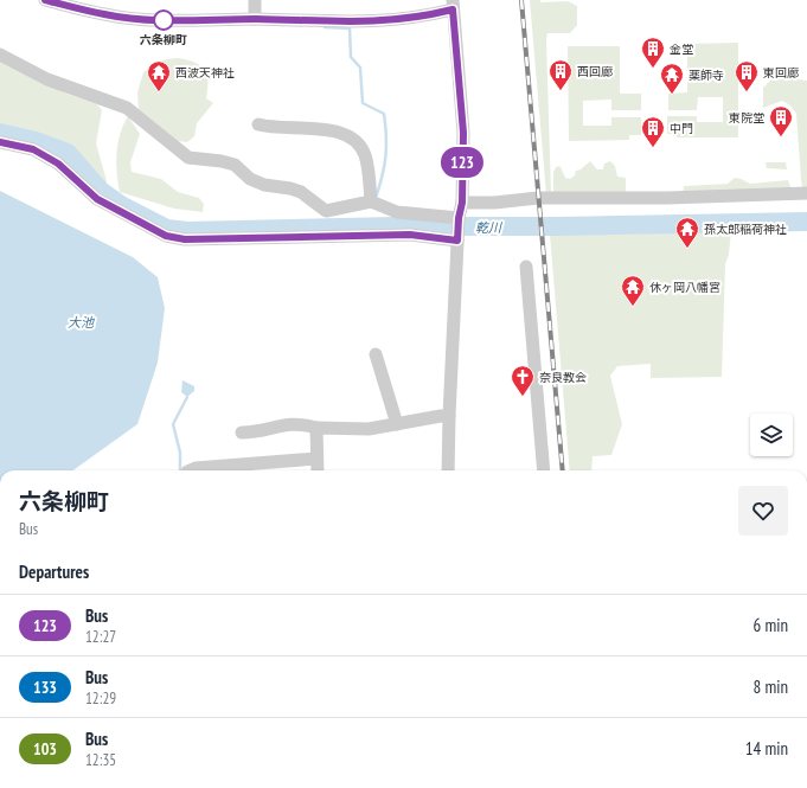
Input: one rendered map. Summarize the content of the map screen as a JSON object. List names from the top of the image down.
{
  "water": ["乾川", "大池"],
  "places": {
    "other": ["六条柳町"],
    "building": [
      "金堂",
      "西回廊",
      "東回廊",
      "東院堂",
      "中門"
    ],
    "temple": [
      "西波天神社",
      "薬師寺",
      "孫太郎稲荷神社",
      "休ヶ岡八幡宮"
    ],
    "church": ["奈良教会"]
  },
  "lines": ["bus line 123"],
  "page": {
    "on_map": "123",
    "heading": [
      ["六条柳町", "Bus"],
      "Departures"
    ],
    "list": [
      {
        "mark": "123",
        "name": "Bus",
        "note": "12:27",
        "value": "6 min"
      },
      {
        "mark": "133",
        "name": "Bus",
        "note": "12:29",
        "value": "8 min"
      },
      {
        "mark": "103",
        "name": "Bus",
        "note": "12:35",
        "value": "14 min"
      }
    ]
  }
}
